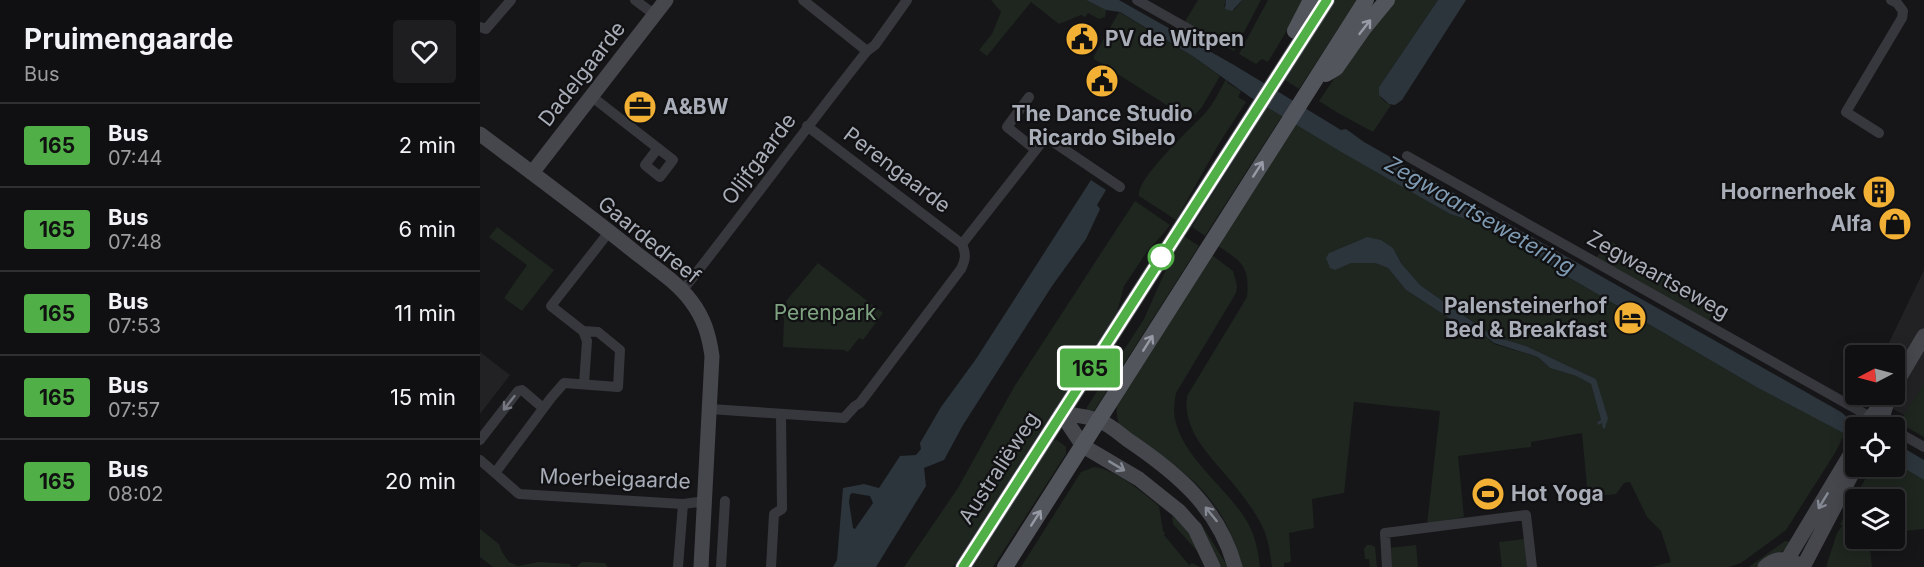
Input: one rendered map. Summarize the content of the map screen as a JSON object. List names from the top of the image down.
{
  "streets": {
    "main road": ["Australiëweg"],
    "street": [
      "Dadelgaarde",
      "Olijfgaarde",
      "Perengaarde",
      "Gaardedreef",
      "Zegwaartseweg",
      "Moerbeigaarde"
    ]
  },
  "crossings": [
    ["Dadelgaarde", "Gaardedreef"],
    ["Olijfgaarde", "Perengaarde"],
    ["Olijfgaarde", "Gaardedreef"],
    ["Gaardedreef", "Moerbeigaarde"]
  ],
  "water": ["Zegwaartsewetering"],
  "parks": ["Perenpark"],
  "places": {
    "public building": ["PV de Witpen", "The Dance Studio Ricardo Sibelo"],
    "office": ["A&BW"],
    "building": ["Hoornerhoek"],
    "shop": ["Alfa"],
    "hotel": ["Palensteinerhof Bed & Breakfast"],
    "sports": ["Hot Yoga"]
  },
  "lines": ["bus line 165"],
  "north": "left",
  "page": {
    "heading": ["Pruimengaarde", "Bus"],
    "on_map": "165",
    "list": [
      {
        "mark": "165",
        "name": "Bus",
        "note": "07:44",
        "value": "2 min"
      },
      {
        "mark": "165",
        "name": "Bus",
        "note": "07:48",
        "value": "6 min"
      },
      {
        "mark": "165",
        "name": "Bus",
        "note": "07:53",
        "value": "11 min"
      },
      {
        "mark": "165",
        "name": "Bus",
        "note": "07:57",
        "value": "15 min"
      },
      {
        "mark": "165",
        "name": "Bus",
        "note": "08:02",
        "value": "20 min"
      }
    ]
  }
}
